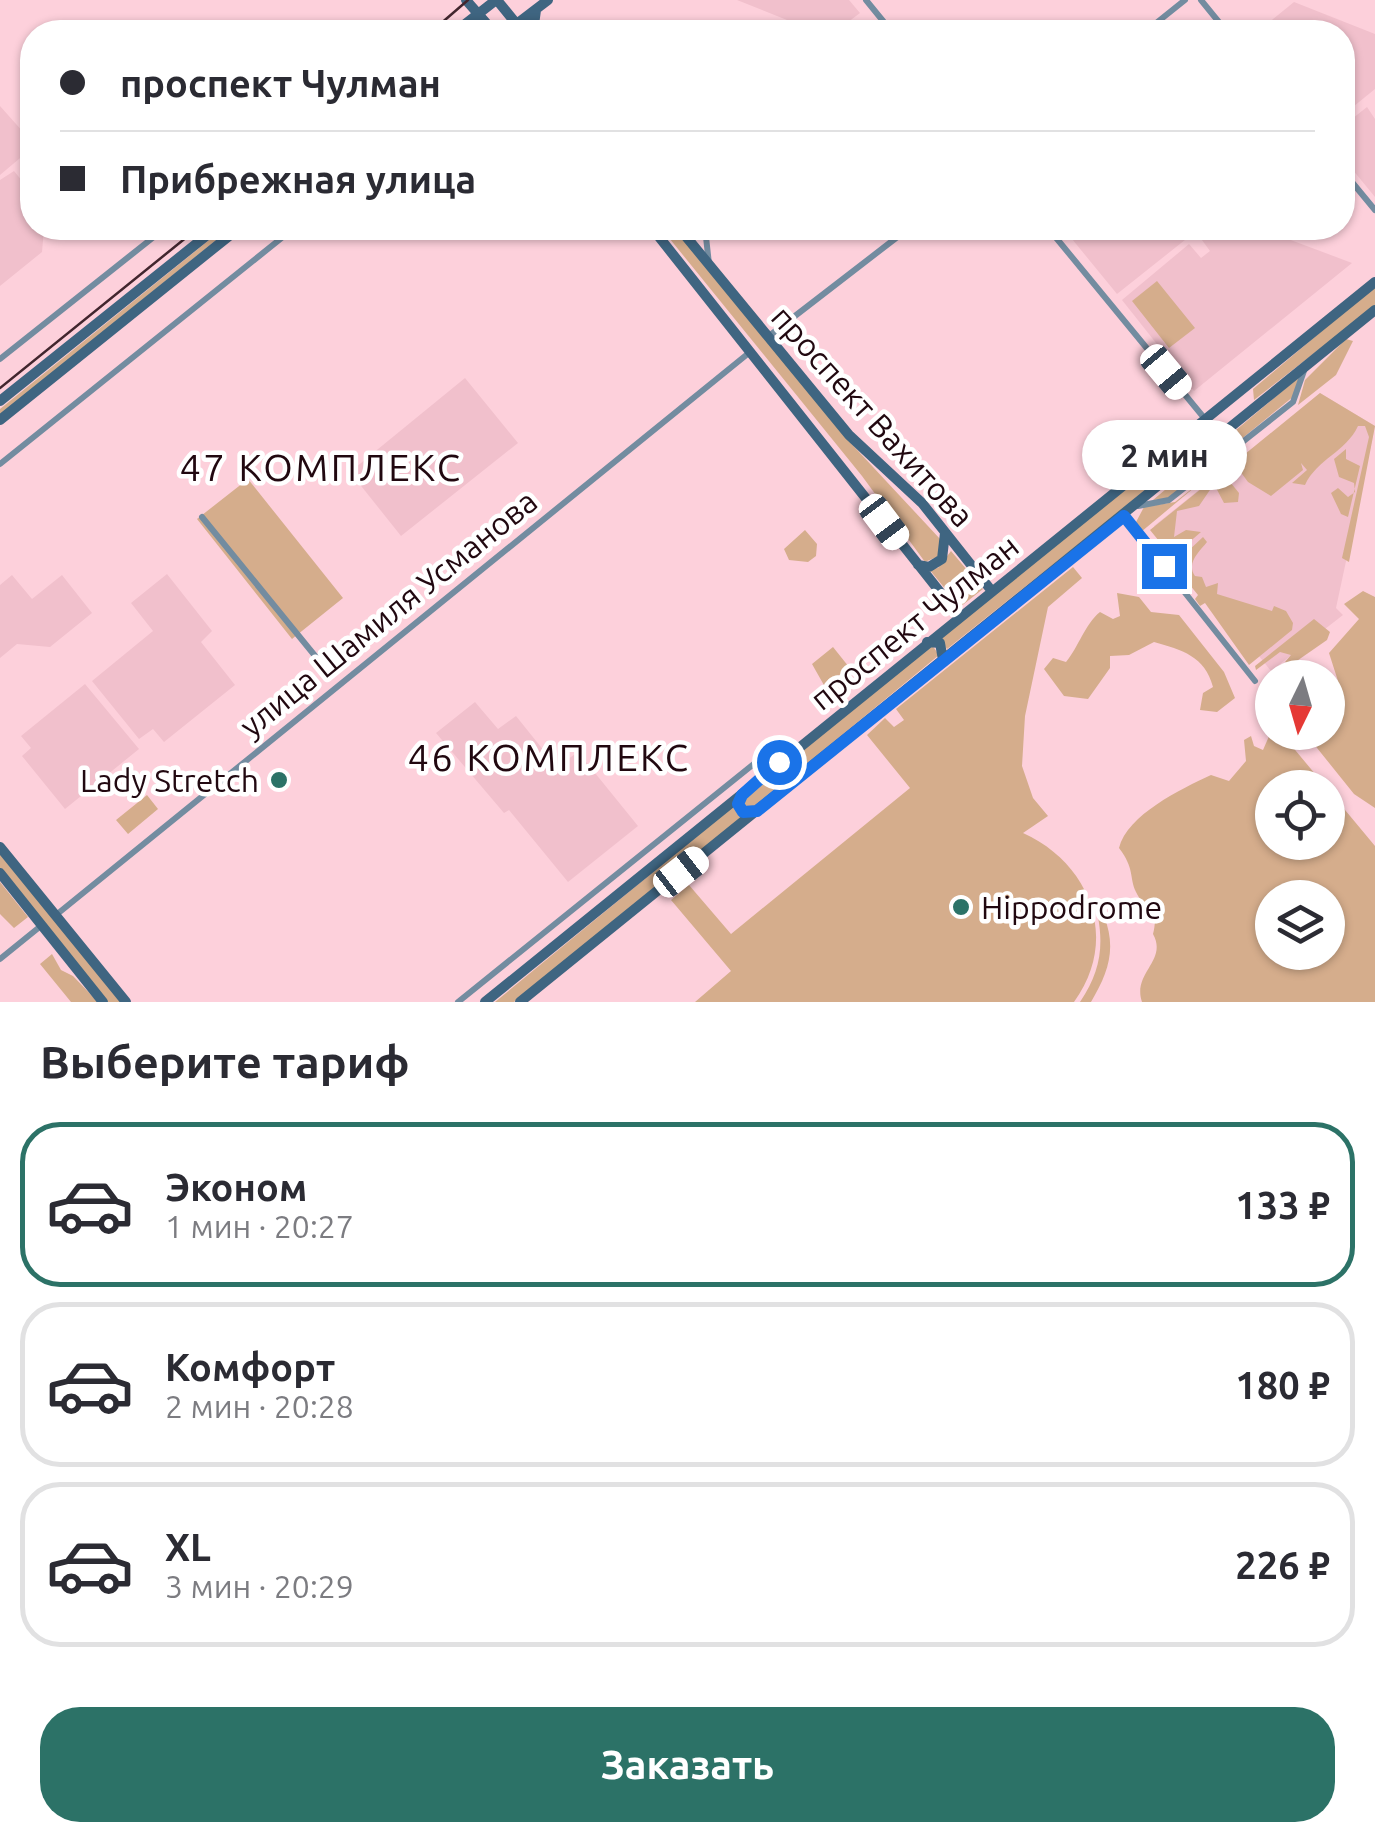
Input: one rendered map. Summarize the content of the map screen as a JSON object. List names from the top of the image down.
{
  "streets": {
    "main road": ["проспект Вахитова", "проспект Чулман"],
    "street": ["улица Шамиля Усманова"]
  },
  "crossings": [
    ["проспект Вахитова", "улица Шамиля Усманова"],
    ["проспект Вахитова", "проспект Чулман"]
  ],
  "districts": ["47 КОМПЛЕКС", "46 КОМПЛЕКС"],
  "places": ["Lady Stretch", "Hippodrome"],
  "north": "bottom",
  "page": {
    "banner": ["проспект Чулман", "Прибрежная улица"],
    "bubble": "2 мин",
    "heading": "Выберите тариф",
    "list": [
      {
        "name": "Эконом",
        "note": "1 мин · 20:27",
        "value": "133 ₽"
      },
      {
        "name": "Комфорт",
        "note": "2 мин · 20:28",
        "value": "180 ₽"
      },
      {
        "name": "XL",
        "note": "3 мин · 20:29",
        "value": "226 ₽"
      }
    ],
    "buttons": "Заказать"
  }
}
